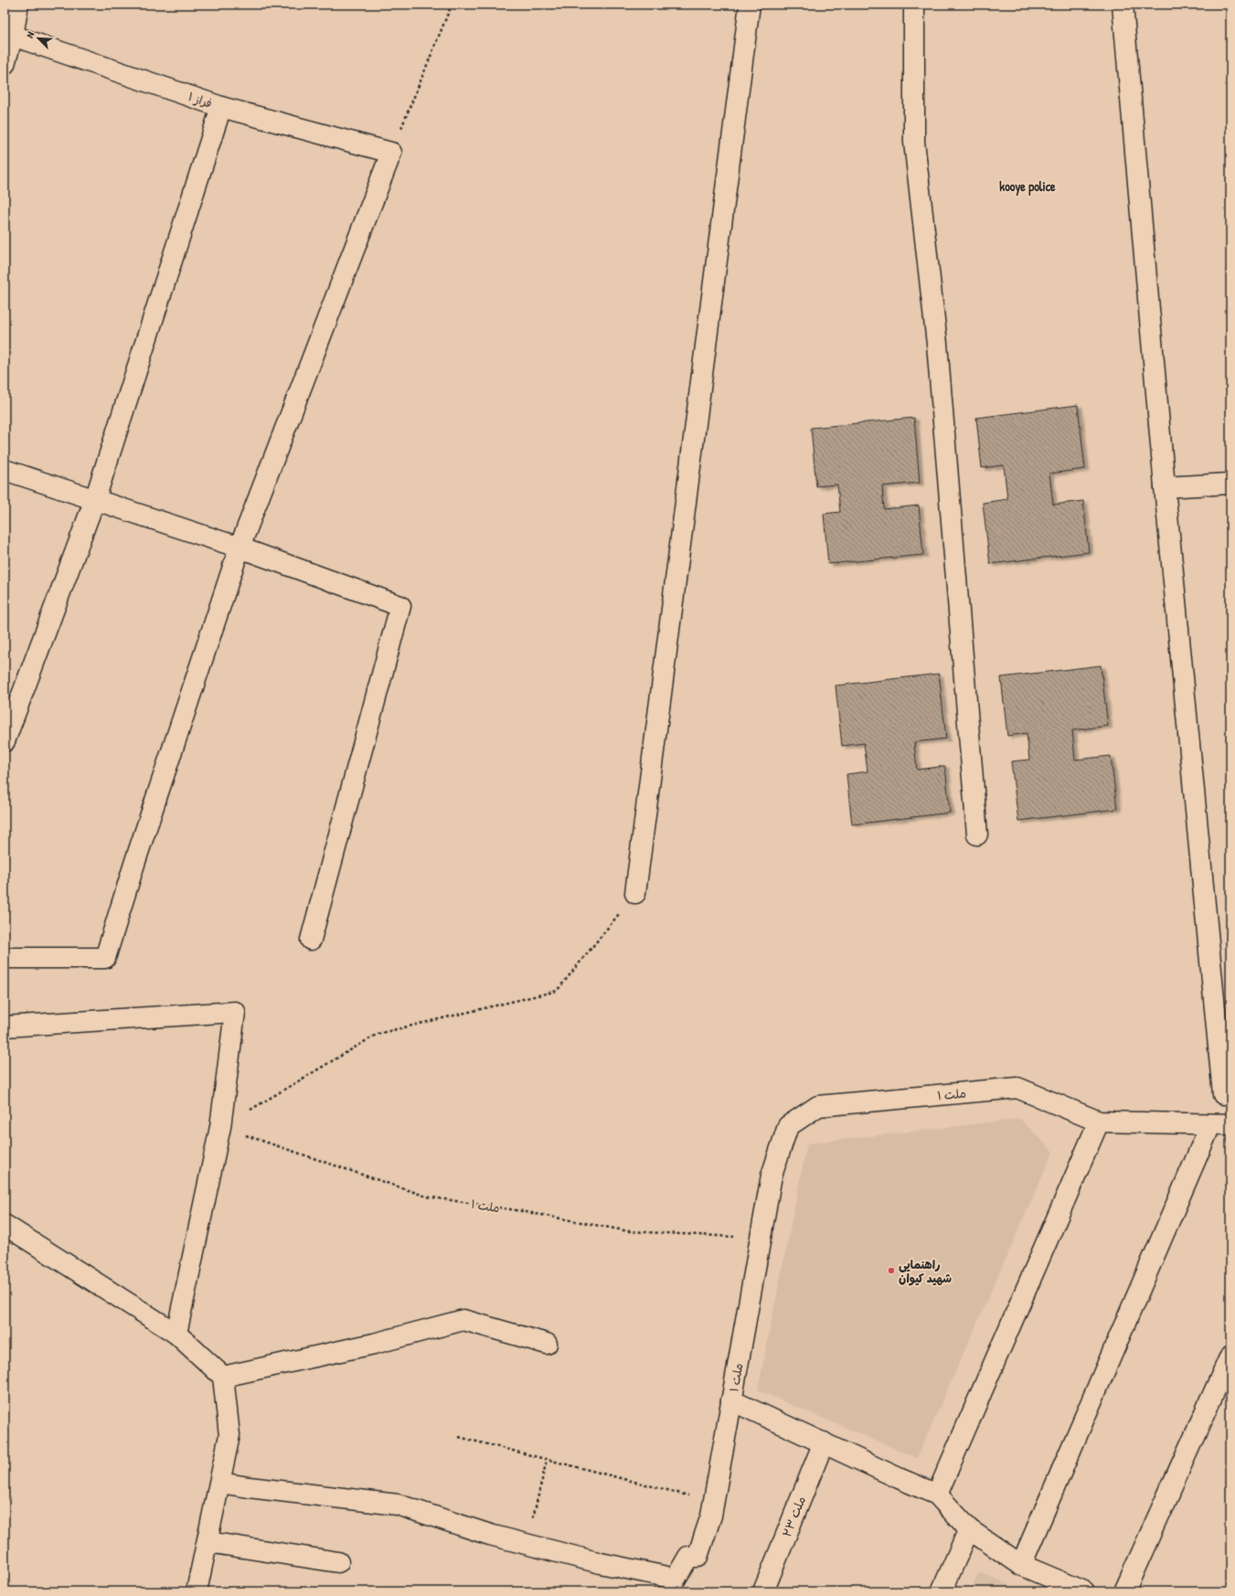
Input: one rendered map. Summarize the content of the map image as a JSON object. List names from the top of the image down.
{
  "streets": {
    "street": ["فراز ۱", "ملت ۱", "ملت ۲۳"]
  },
  "districts": ["kooye police"],
  "places": ["راهنمایی شهید کیوان"],
  "north": "top left"
}
